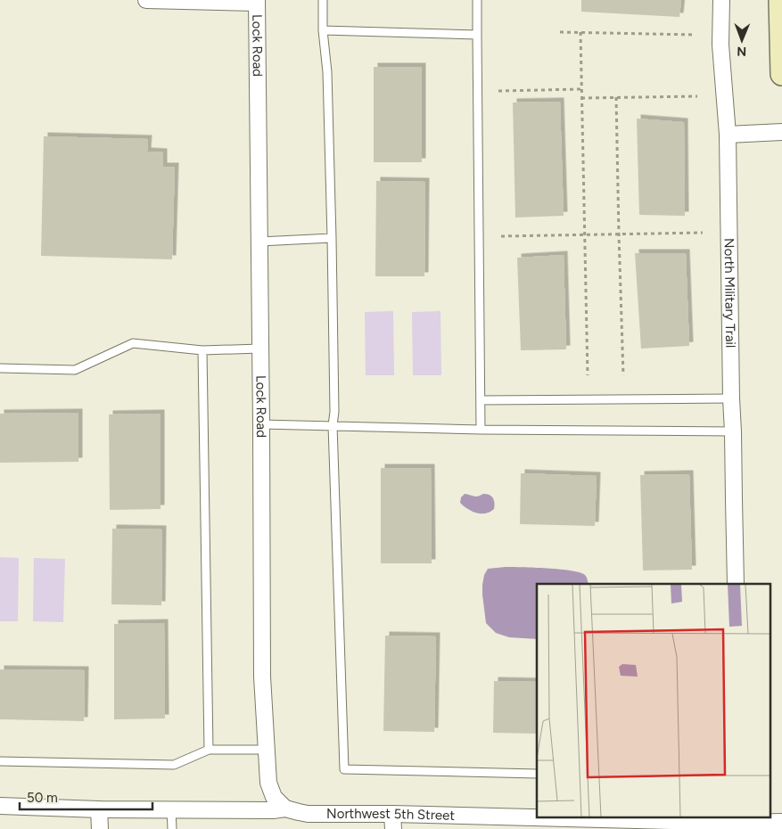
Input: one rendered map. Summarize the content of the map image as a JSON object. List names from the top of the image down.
{
  "streets": {
    "street": ["Lock Road", "North Military Trail", "Northwest 5th Street"]
  },
  "crossings": [
    ["Lock Road", "Northwest 5th Street"]
  ],
  "scale_bar": "50 m",
  "north": "bottom"
}
